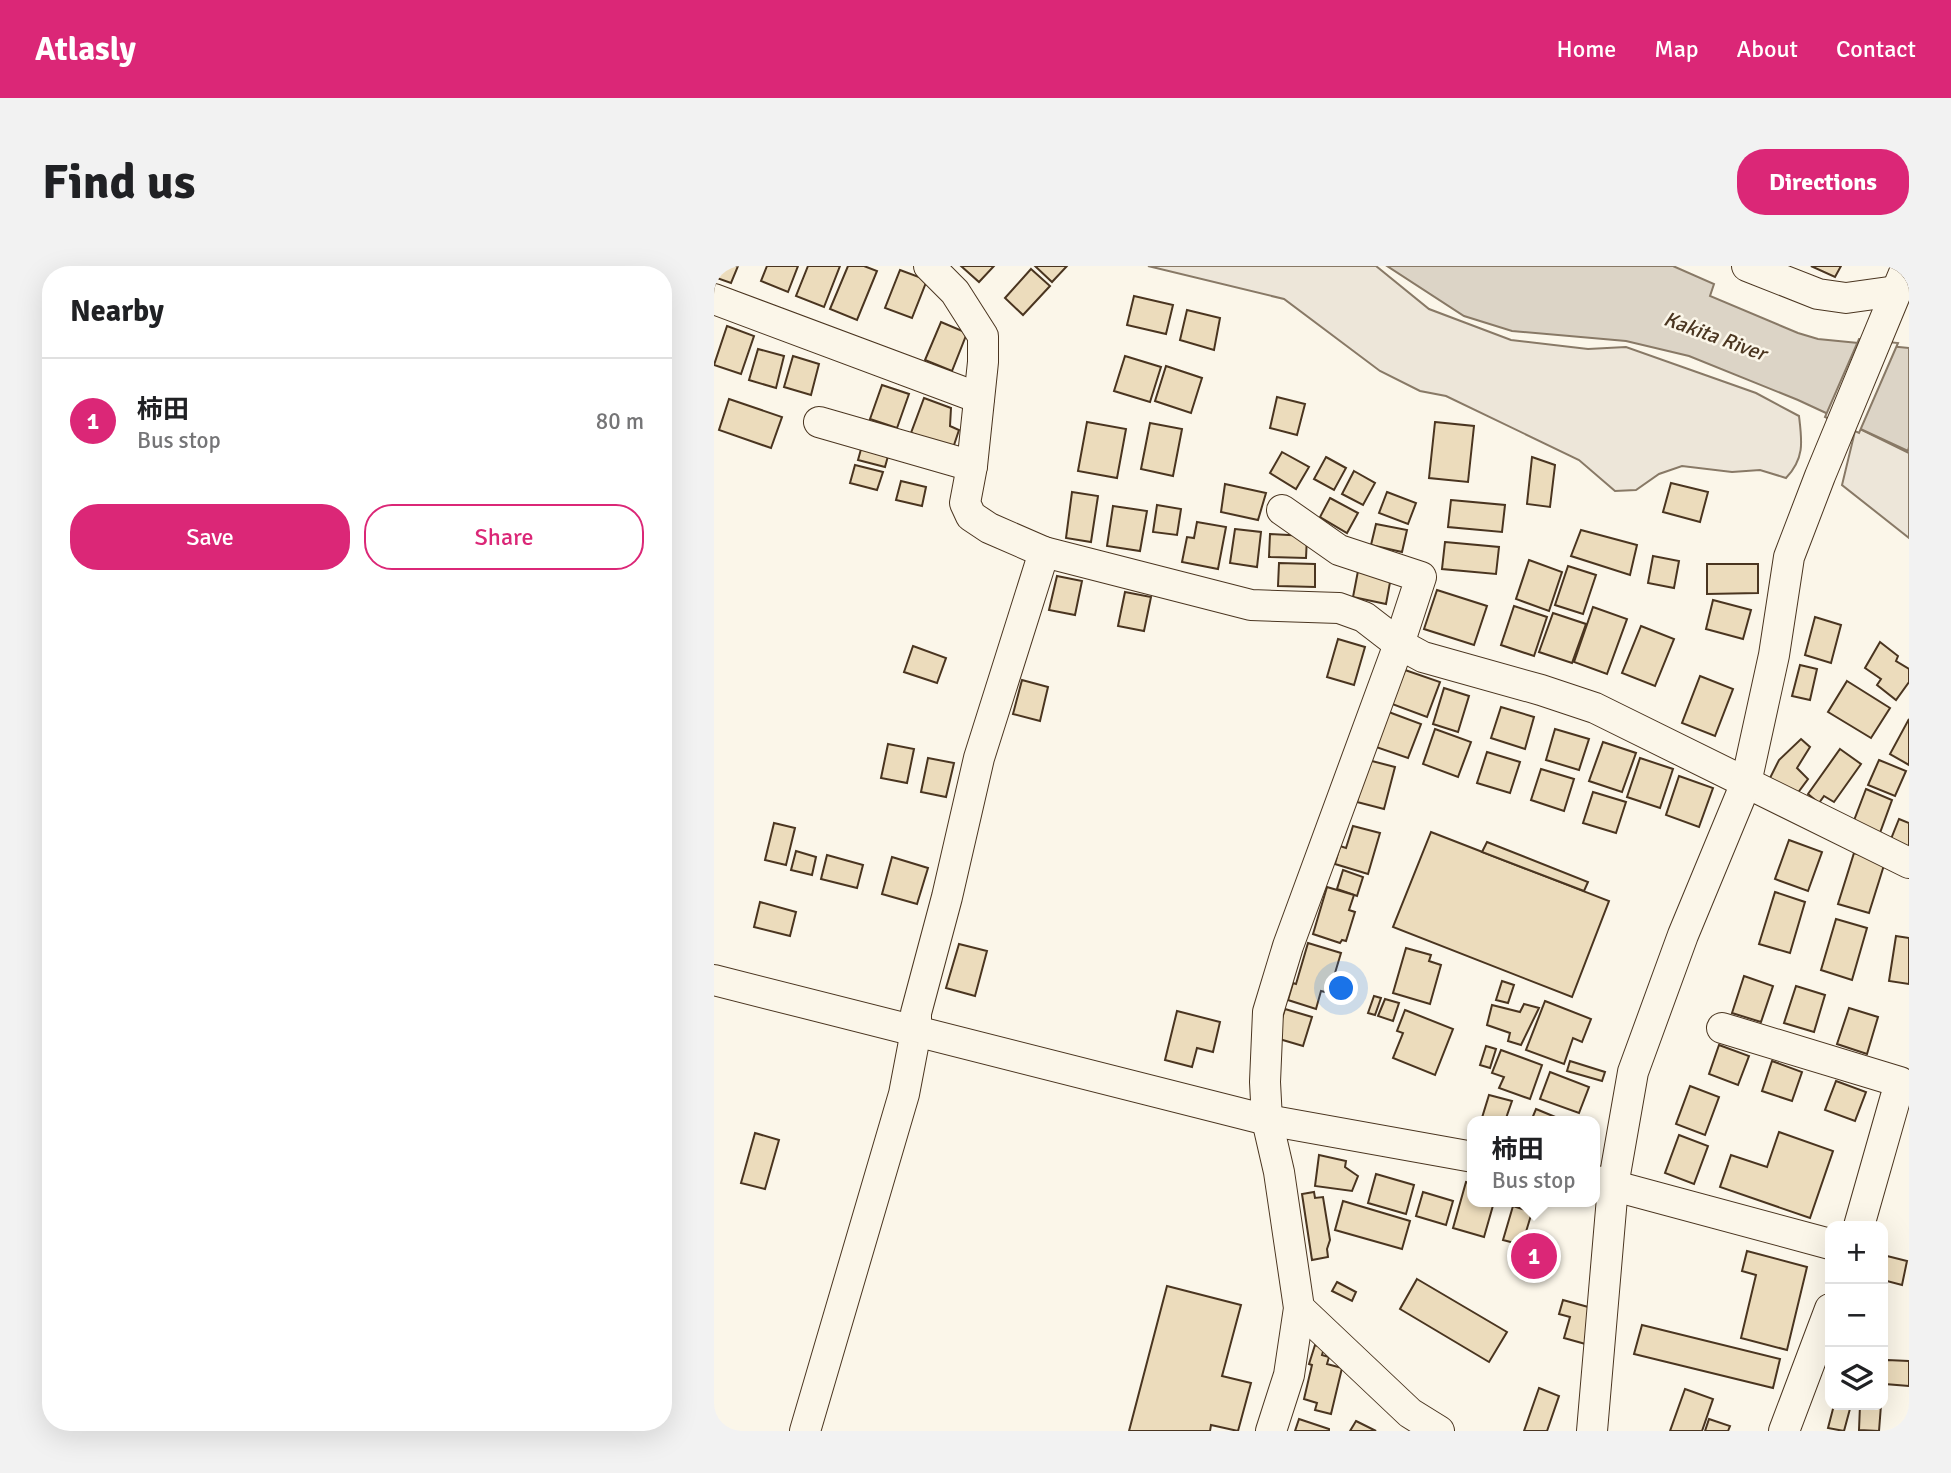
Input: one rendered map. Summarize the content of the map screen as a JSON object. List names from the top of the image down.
{
  "water": ["Kakita River"],
  "page": {
    "header": "Atlasly",
    "nav": [
      "Home",
      "Map",
      "About",
      "Contact"
    ],
    "buttons": [
      "Directions",
      ["Save", "Share"]
    ],
    "title": "Find us",
    "heading": "Nearby",
    "list": [
      {
        "mark": "1",
        "name": "柿田",
        "note": "Bus stop",
        "value": "80 m"
      }
    ],
    "popup": ["柿田", "Bus stop"],
    "map_buttons": ["+", "−"],
    "pins": "1"
  }
}
